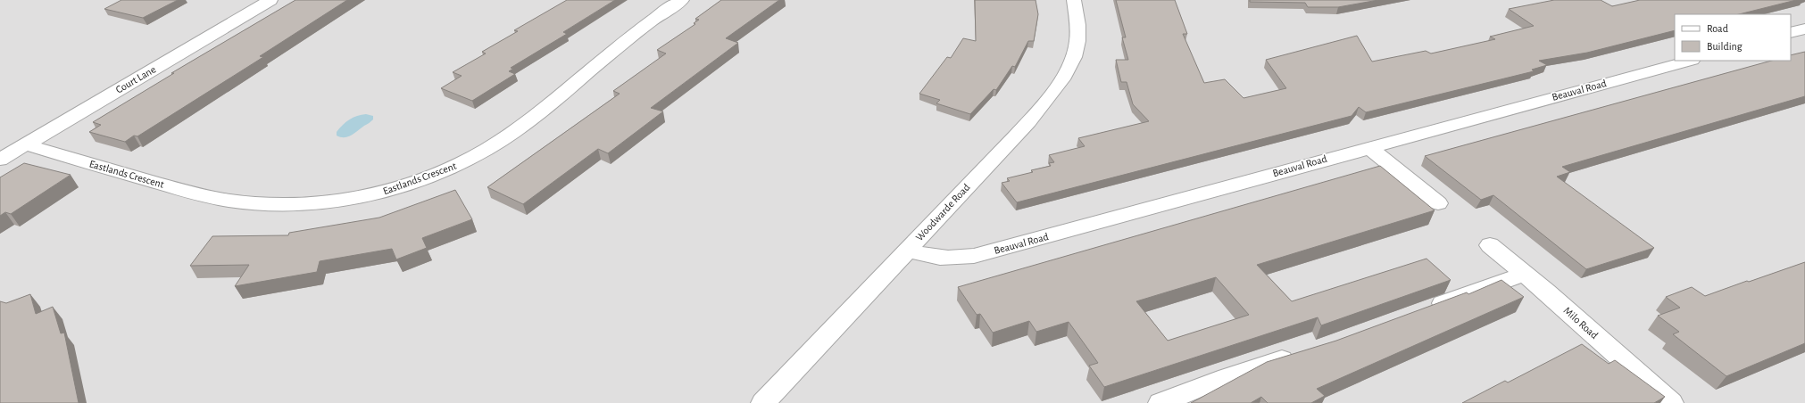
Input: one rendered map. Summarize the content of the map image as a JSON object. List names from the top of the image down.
{
  "streets": {
    "street": [
      "Court Lane",
      "Beauval Road",
      "Eastlands Crescent",
      "Woodwarde Road",
      "Milo Road"
    ]
  },
  "crossings": [
    ["Court Lane", "Eastlands Crescent"],
    ["Beauval Road", "Woodwarde Road"]
  ],
  "legend": ["Road", "Building"]
}
